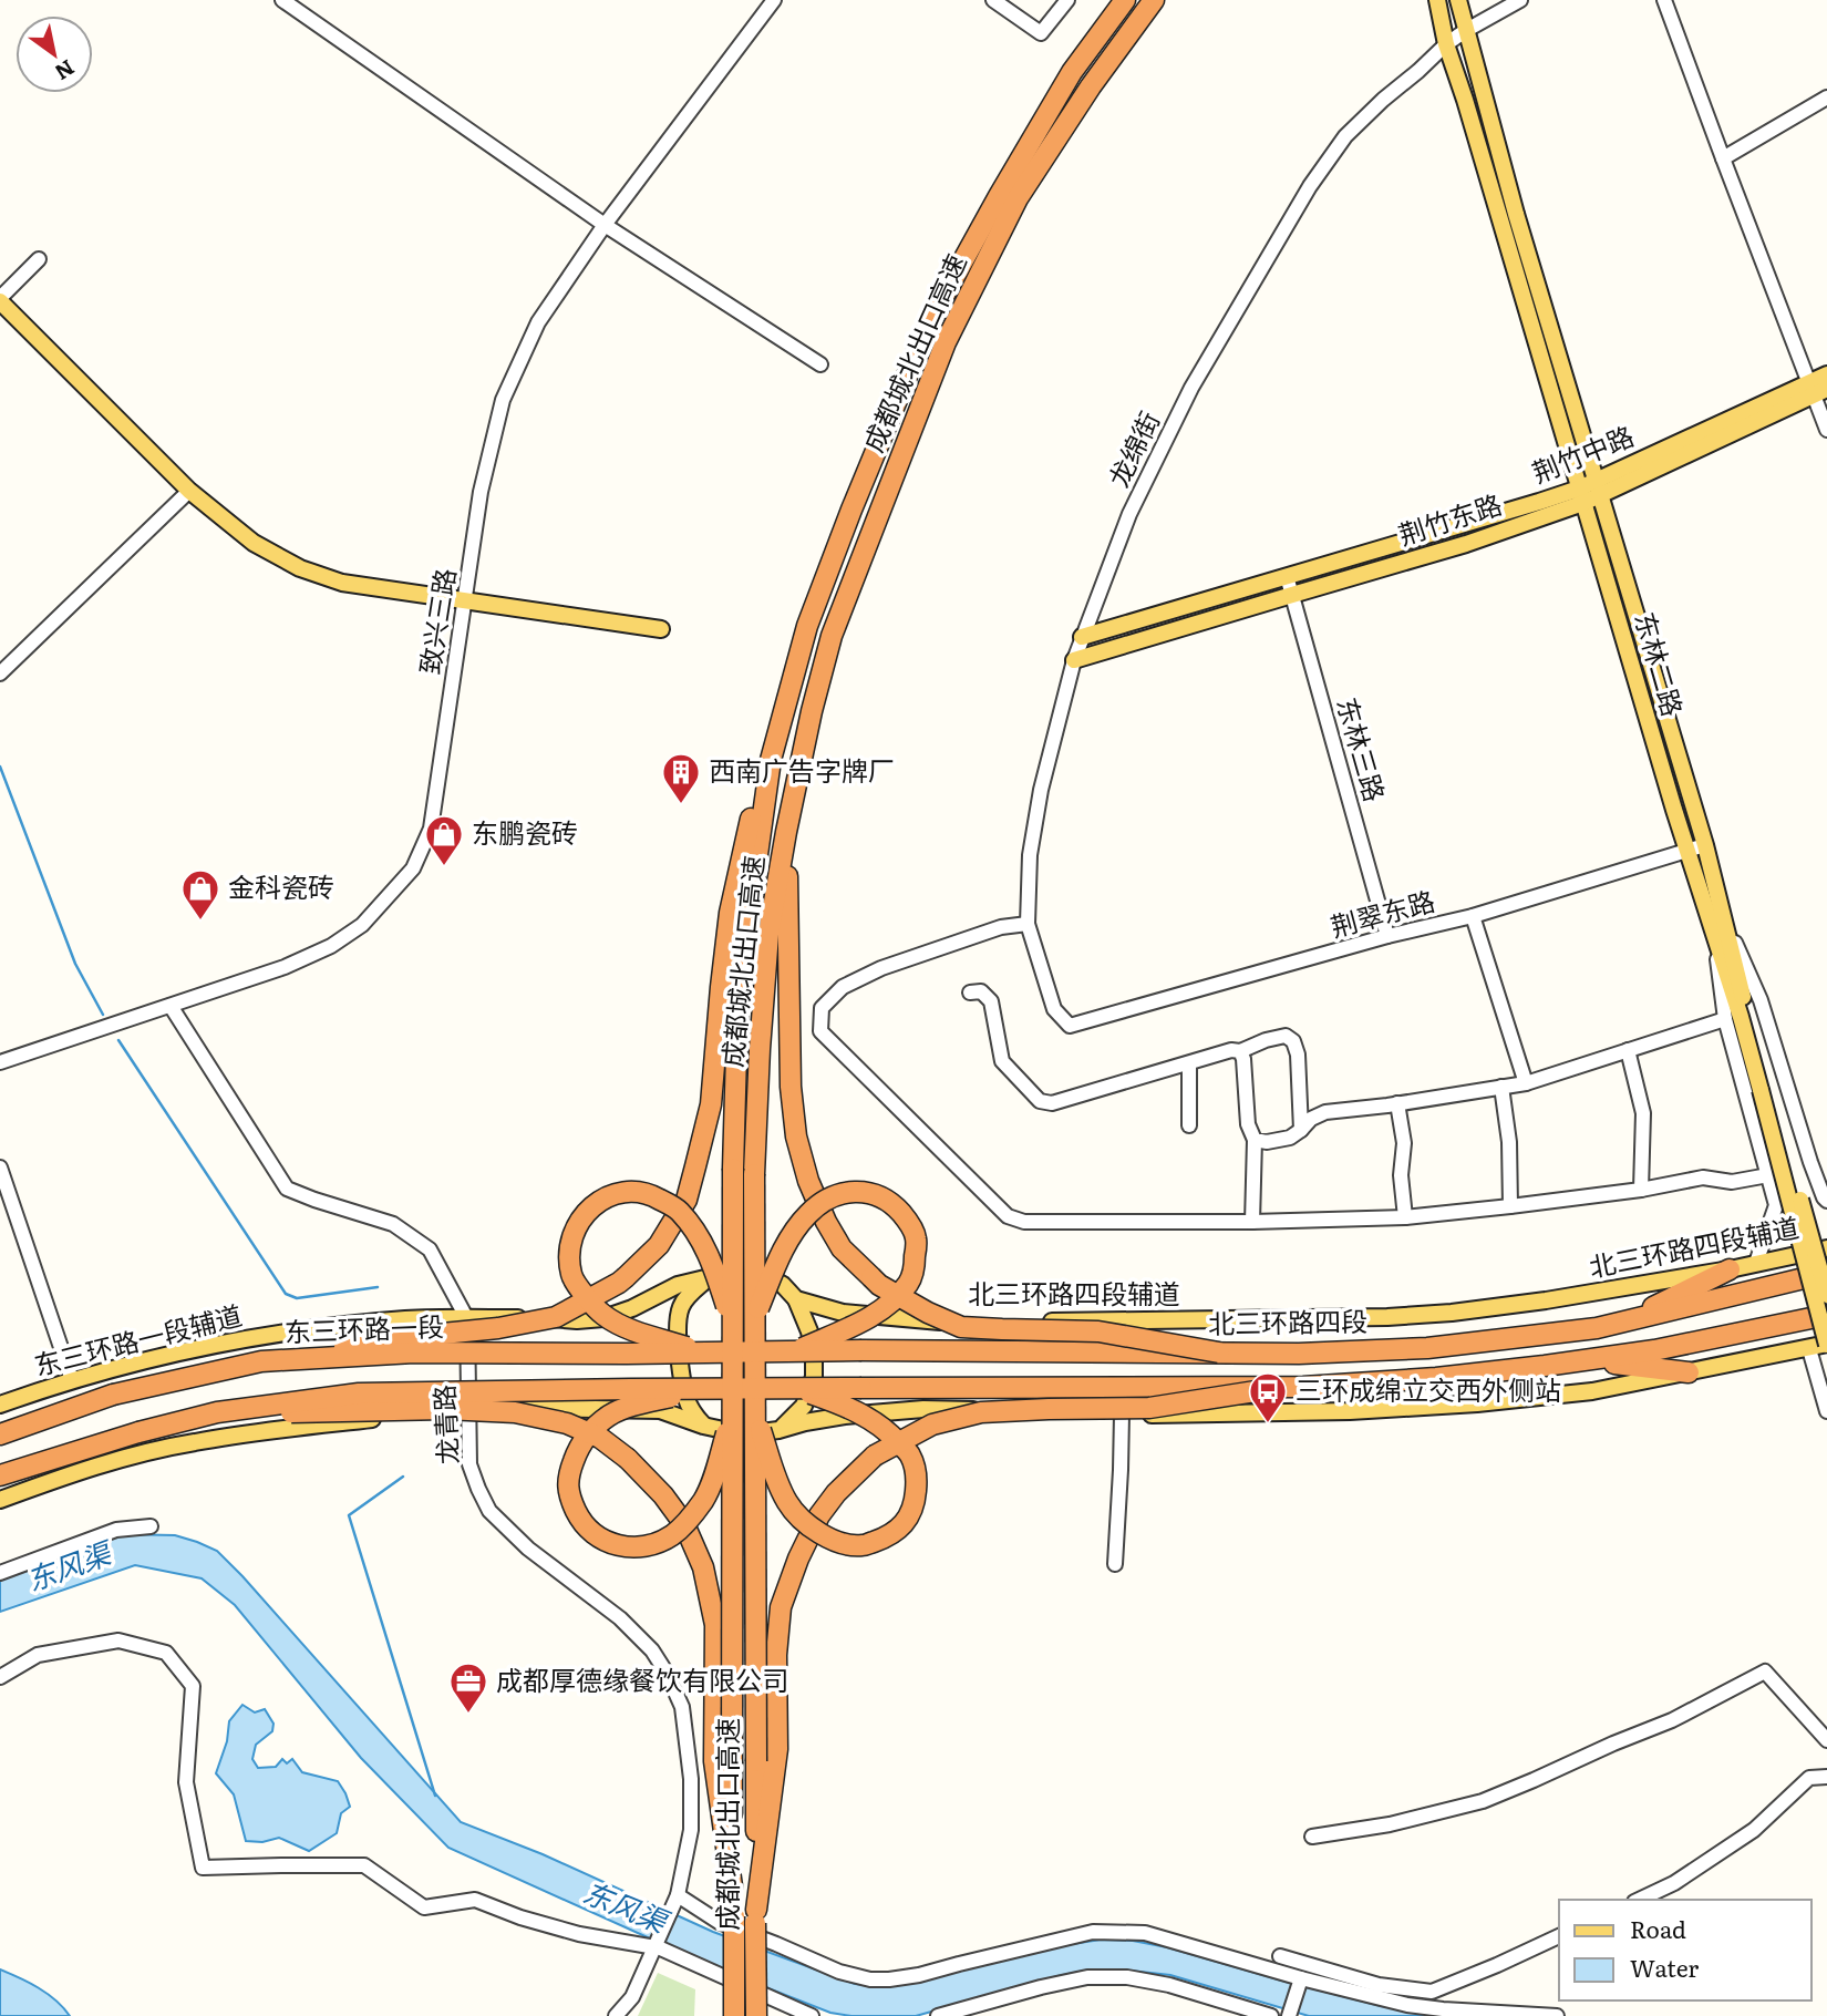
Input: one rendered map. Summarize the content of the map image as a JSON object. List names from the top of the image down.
{
  "streets": {
    "highway": ["成都城北出口高速", "北三环路四段", "东三环路一段"],
    "main road": [
      "荆竹中路",
      "荆竹东路",
      "东林二路",
      "北三环路四段辅道",
      "东三环路一段辅道"
    ],
    "street": [
      "龙绵街",
      "致兴三路",
      "东林三路",
      "荆翠东路",
      "龙青路"
    ]
  },
  "crossings": [
    ["龙绵街", "荆竹中路"],
    ["龙绵街", "荆竹东路"],
    ["龙绵街", "东林二路"],
    ["龙绵街", "荆翠东路"],
    ["荆竹中路", "荆竹东路"],
    ["荆竹中路", "东林二路"],
    ["荆竹中路", "东林三路"],
    ["荆竹东路", "东林二路"],
    ["荆竹东路", "东林三路"],
    ["致兴三路", "龙青路"],
    ["东林二路", "荆翠东路"],
    ["东林三路", "荆翠东路"],
    ["北三环路四段辅道", "东三环路一段辅道"],
    ["北三环路四段", "东三环路一段"],
    ["东三环路一段辅道", "龙青路"]
  ],
  "water": ["东风渠"],
  "places": {
    "building": ["西南广告字牌厂"],
    "shop": ["东鹏瓷砖", "金科瓷砖"],
    "bus stop": ["三环成绵立交西外侧站"],
    "office": ["成都厚德缘餐饮有限公司"]
  },
  "legend": ["Road", "Water"],
  "north": "bottom right"
}
